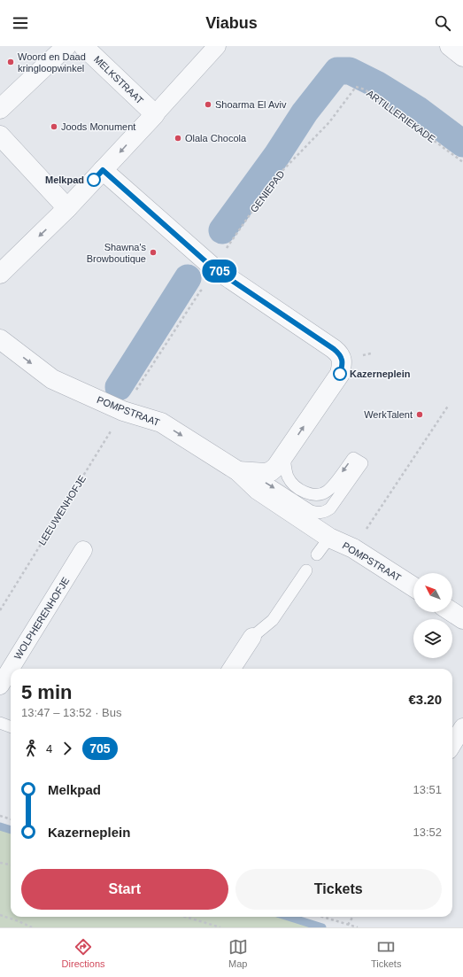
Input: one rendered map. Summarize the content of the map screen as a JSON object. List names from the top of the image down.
{
  "streets": {
    "street": ["MELKSTRAAT", "POMPSTRAAT", "WOLPHERENHOFJE"],
    "path": ["ARTILLERIEKADE", "GENIEPAD", "LEEUWENHOFJE"]
  },
  "crossings": [
    ["ARTILLERIEKADE", "GENIEPAD"],
    ["GENIEPAD", "POMPSTRAAT"],
    ["GENIEPAD", "LEEUWENHOFJE"],
    ["POMPSTRAAT", "LEEUWENHOFJE"]
  ],
  "places": [
    "Woord en Daad kringloopwinkel",
    "Shoarma El Aviv",
    "Joods Monument",
    "Olala Chocola",
    "Melkpad",
    "Shawna's Browboutique",
    "Kazerneplein",
    "WerkTalent"
  ],
  "lines": ["bus line 705"],
  "north": "top left",
  "page": {
    "header": "Viabus",
    "on_map": "705",
    "heading": ["5 min", "13:47 – 13:52 · Bus", "€3.20"],
    "legs": ["4", "705"],
    "list": [
      {
        "name": "Melkpad",
        "value": "13:51"
      },
      {
        "name": "Kazerneplein",
        "value": "13:52"
      }
    ],
    "buttons": ["Start", "Tickets"],
    "tabs": ["Directions", "Map", "Tickets"]
  }
}
